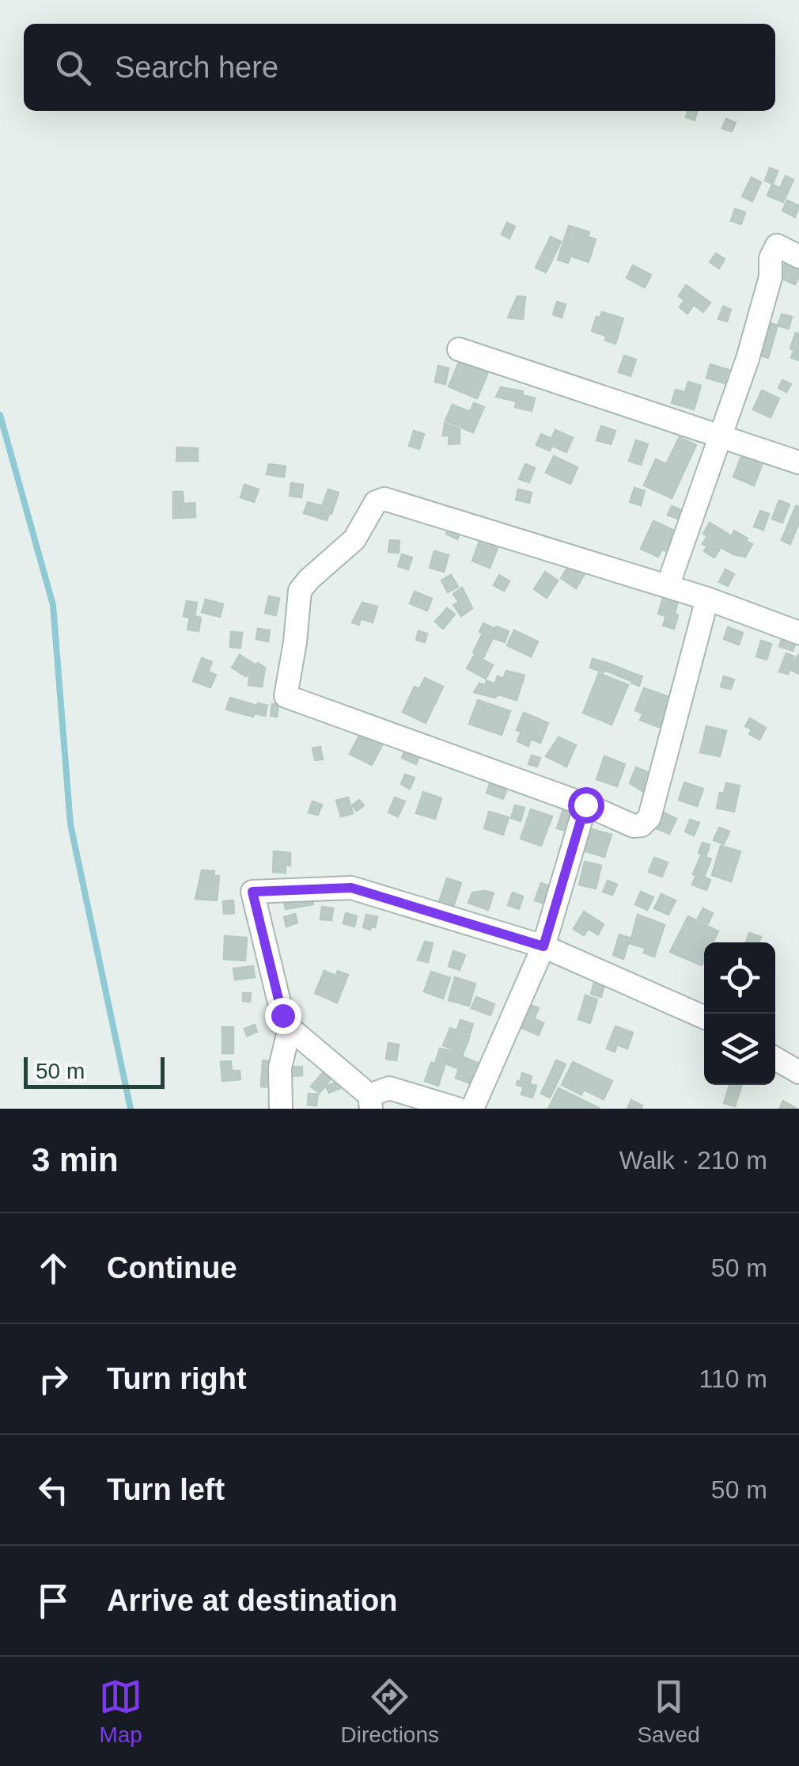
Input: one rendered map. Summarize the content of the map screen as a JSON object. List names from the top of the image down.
{
  "scale_bar": "50 m",
  "page": {
    "search": "Search here",
    "scale": "50 m",
    "heading": ["3 min", "Walk · 210 m"],
    "list": [
      ["Continue", "50 m"],
      ["Turn right", "110 m"],
      ["Turn left", "50 m"],
      "Arrive at destination"
    ],
    "nav": ["Map", "Directions", "Saved"]
  }
}
